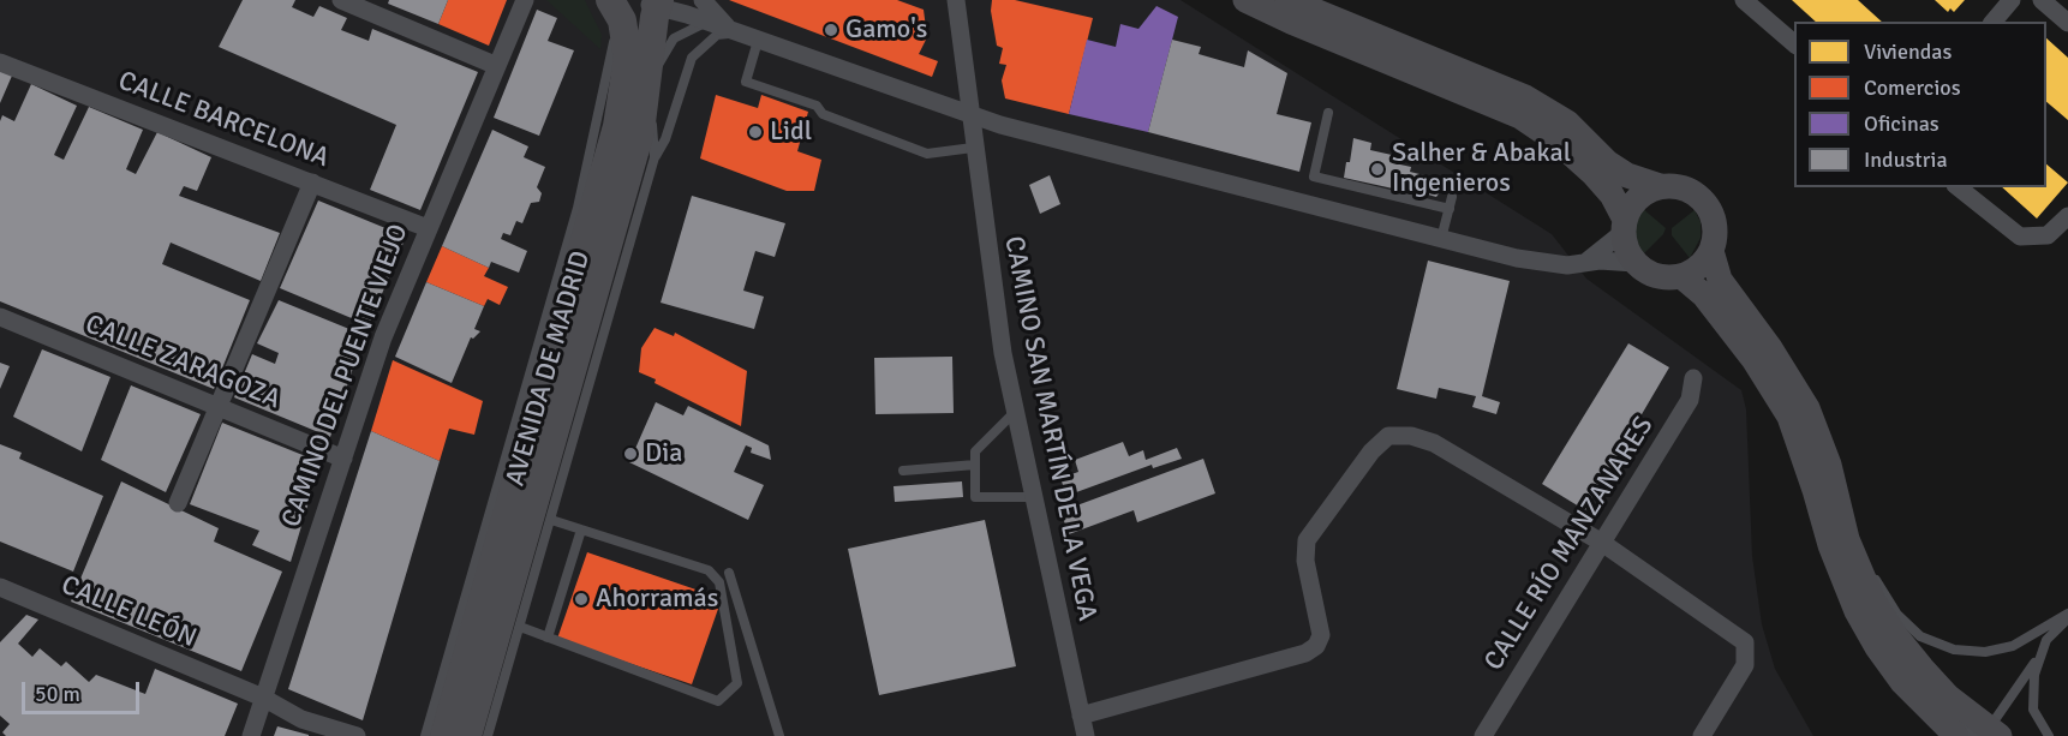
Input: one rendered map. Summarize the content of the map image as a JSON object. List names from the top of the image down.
{
  "streets": {
    "highway": ["AVENIDA DE MADRID"],
    "street": [
      "CALLE BARCELONA",
      "CALLE ZARAGOZA",
      "CAMINO DEL PUENTE VIEJO",
      "CAMINO SAN MARTÍN DE LA VEGA",
      "CALLE RÍO MANZANARES",
      "CALLE LEÓN"
    ]
  },
  "crossings": [
    ["CALLE BARCELONA", "CAMINO DEL PUENTE VIEJO"],
    ["CALLE ZARAGOZA", "CAMINO DEL PUENTE VIEJO"],
    ["CAMINO DEL PUENTE VIEJO", "CALLE LEÓN"]
  ],
  "places": [
    "Gamo's",
    "Lidl",
    "Salher & Abakal Ingenieros",
    "Dia",
    "Ahorramás"
  ],
  "legend": [
    "Viviendas",
    "Comercios",
    "Oficinas",
    "Industria"
  ],
  "scale_bar": "50 m"
}
